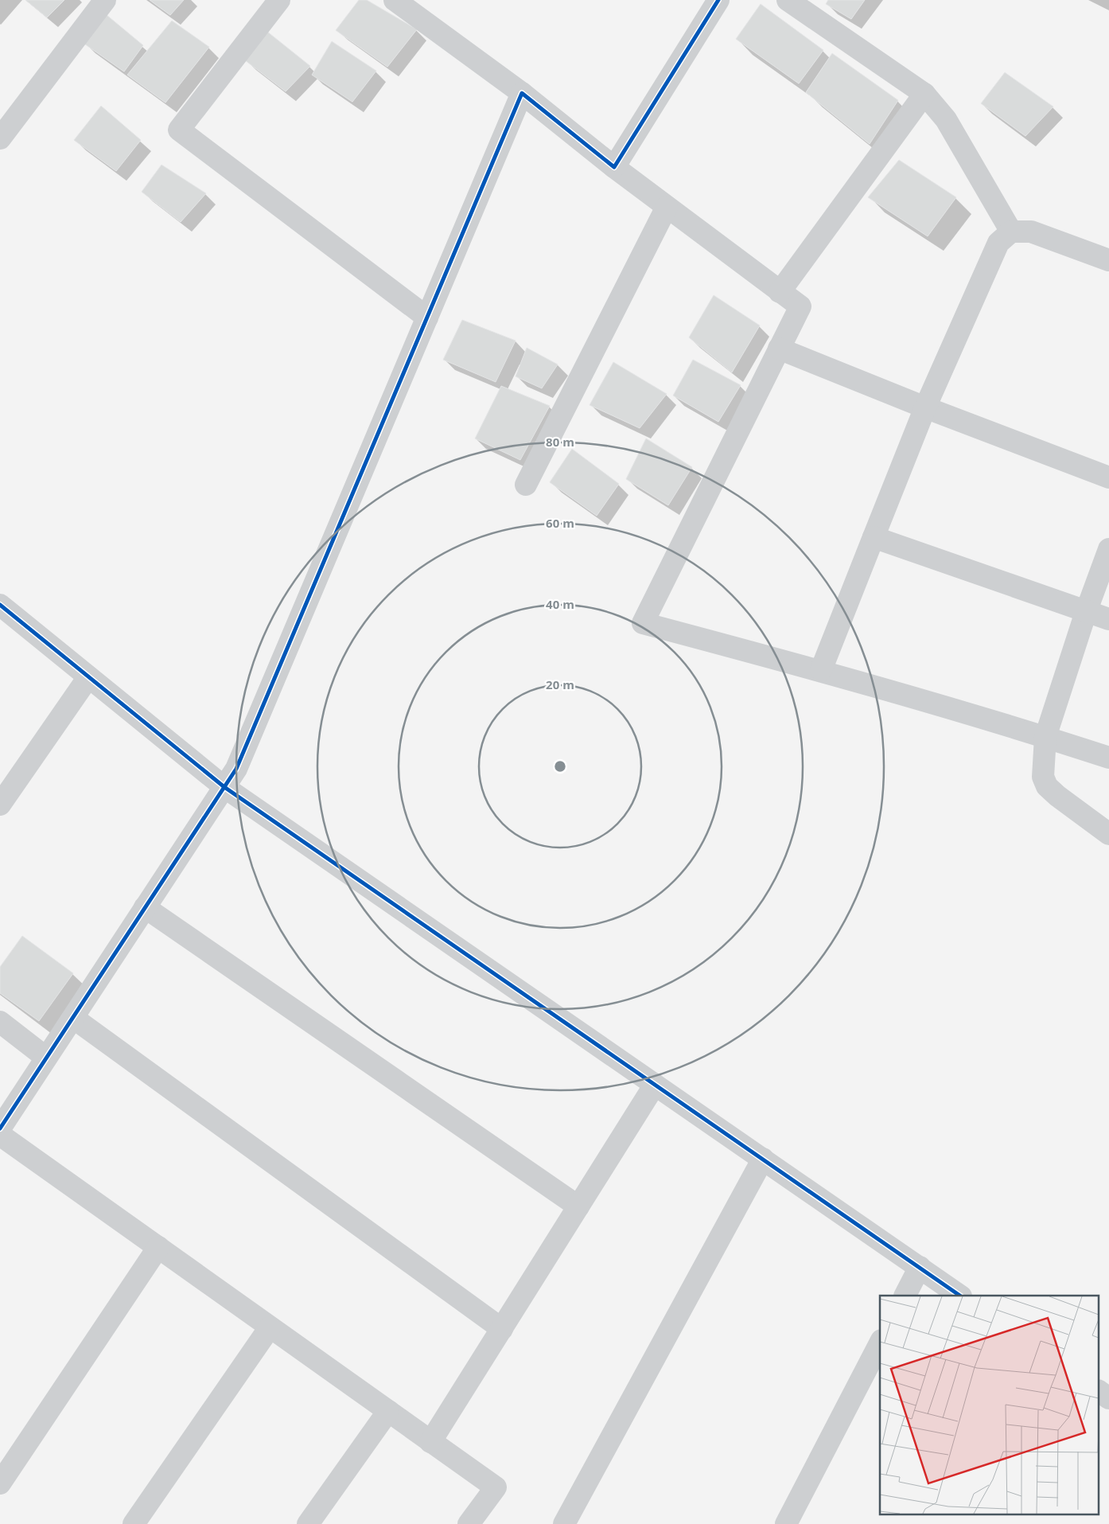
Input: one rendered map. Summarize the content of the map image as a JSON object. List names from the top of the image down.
{
  "rings": [
    "80 m",
    "60 m",
    "40 m",
    "20 m"
  ]
}
